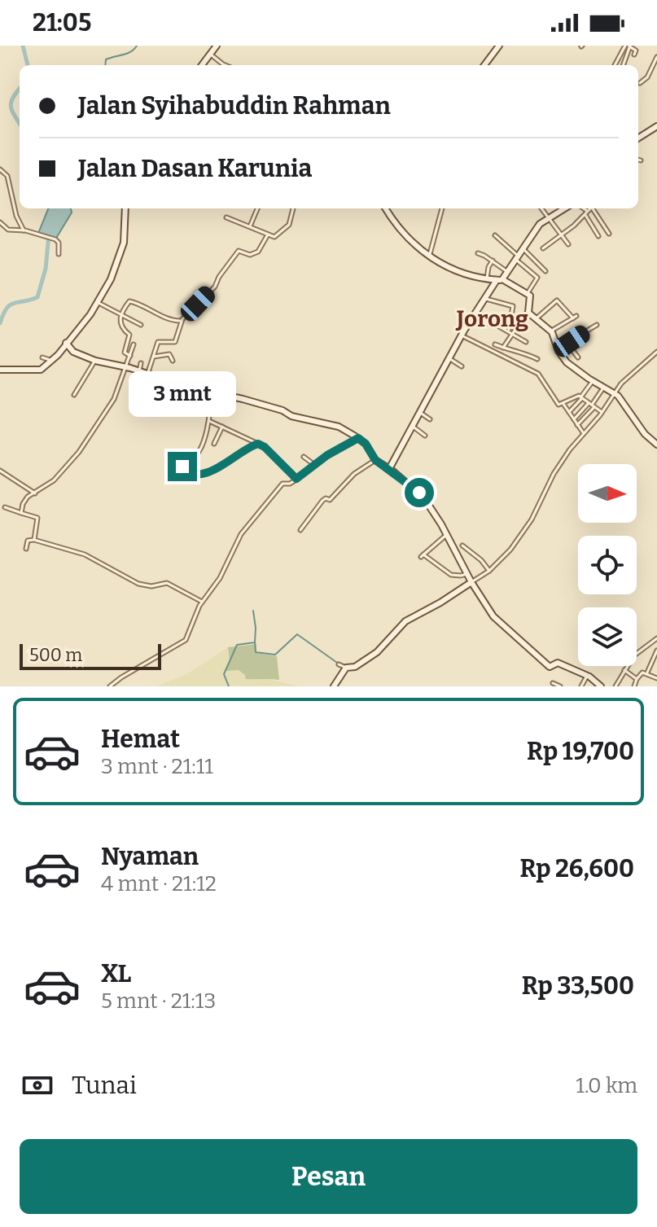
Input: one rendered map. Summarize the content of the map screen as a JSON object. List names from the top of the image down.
{
  "districts": ["Jorong"],
  "scale_bar": "500 m",
  "north": "right",
  "page": {
    "status": "21:05",
    "banner": ["Jalan Syihabuddin Rahman", "Jalan Dasan Karunia"],
    "bubble": "3 mnt",
    "scale": "500 m",
    "list": [
      {
        "name": "Hemat",
        "note": "3 mnt · 21:11",
        "value": "Rp 19,700"
      },
      {
        "name": "Nyaman",
        "note": "4 mnt · 21:12",
        "value": "Rp 26,600"
      },
      {
        "name": "XL",
        "note": "5 mnt · 21:13",
        "value": "Rp 33,500"
      }
    ],
    "pay": ["Tunai", "1.0 km"],
    "buttons": "Pesan"
  }
}
